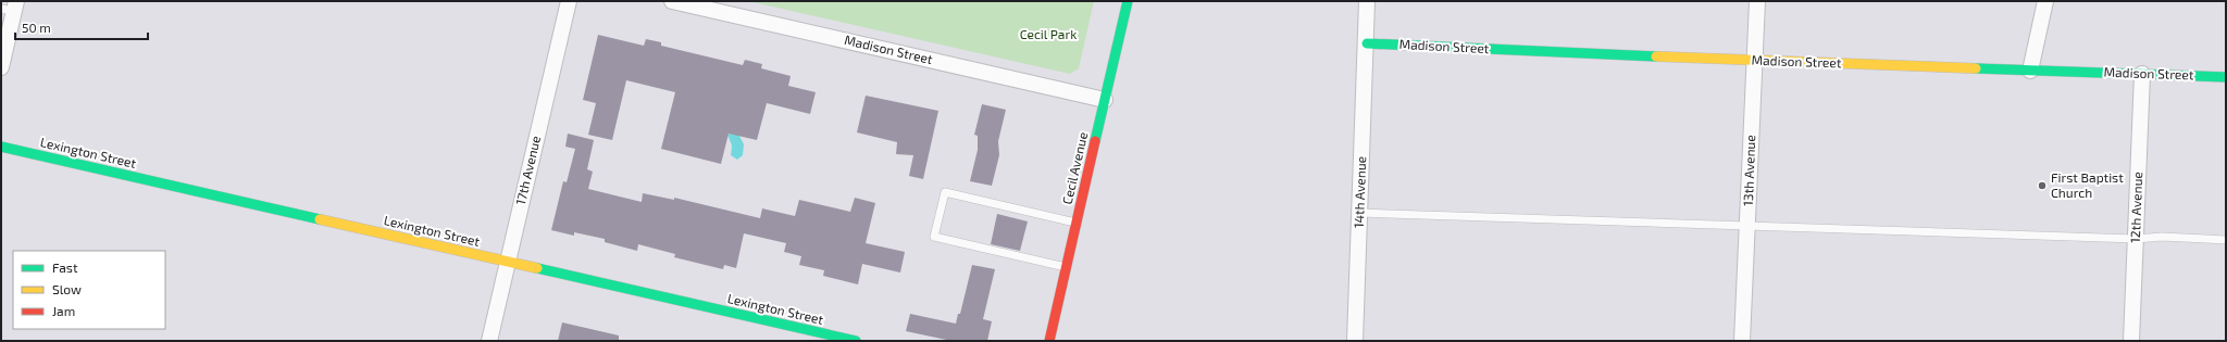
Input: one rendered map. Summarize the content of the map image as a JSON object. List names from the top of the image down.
{
  "streets": {
    "street": [
      "Madison Street",
      "Lexington Street",
      "Cecil Avenue",
      "17th Avenue",
      "13th Avenue",
      "14th Avenue",
      "12th Avenue"
    ]
  },
  "crossings": [
    ["Madison Street", "Cecil Avenue"],
    ["Madison Street", "13th Avenue"],
    ["Madison Street", "14th Avenue"],
    ["Madison Street", "12th Avenue"],
    ["Lexington Street", "17th Avenue"]
  ],
  "parks": ["Cecil Park"],
  "places": ["First Baptist Church"],
  "legend": ["Fast", "Slow", "Jam"],
  "scale_bar": "50 m"
}
